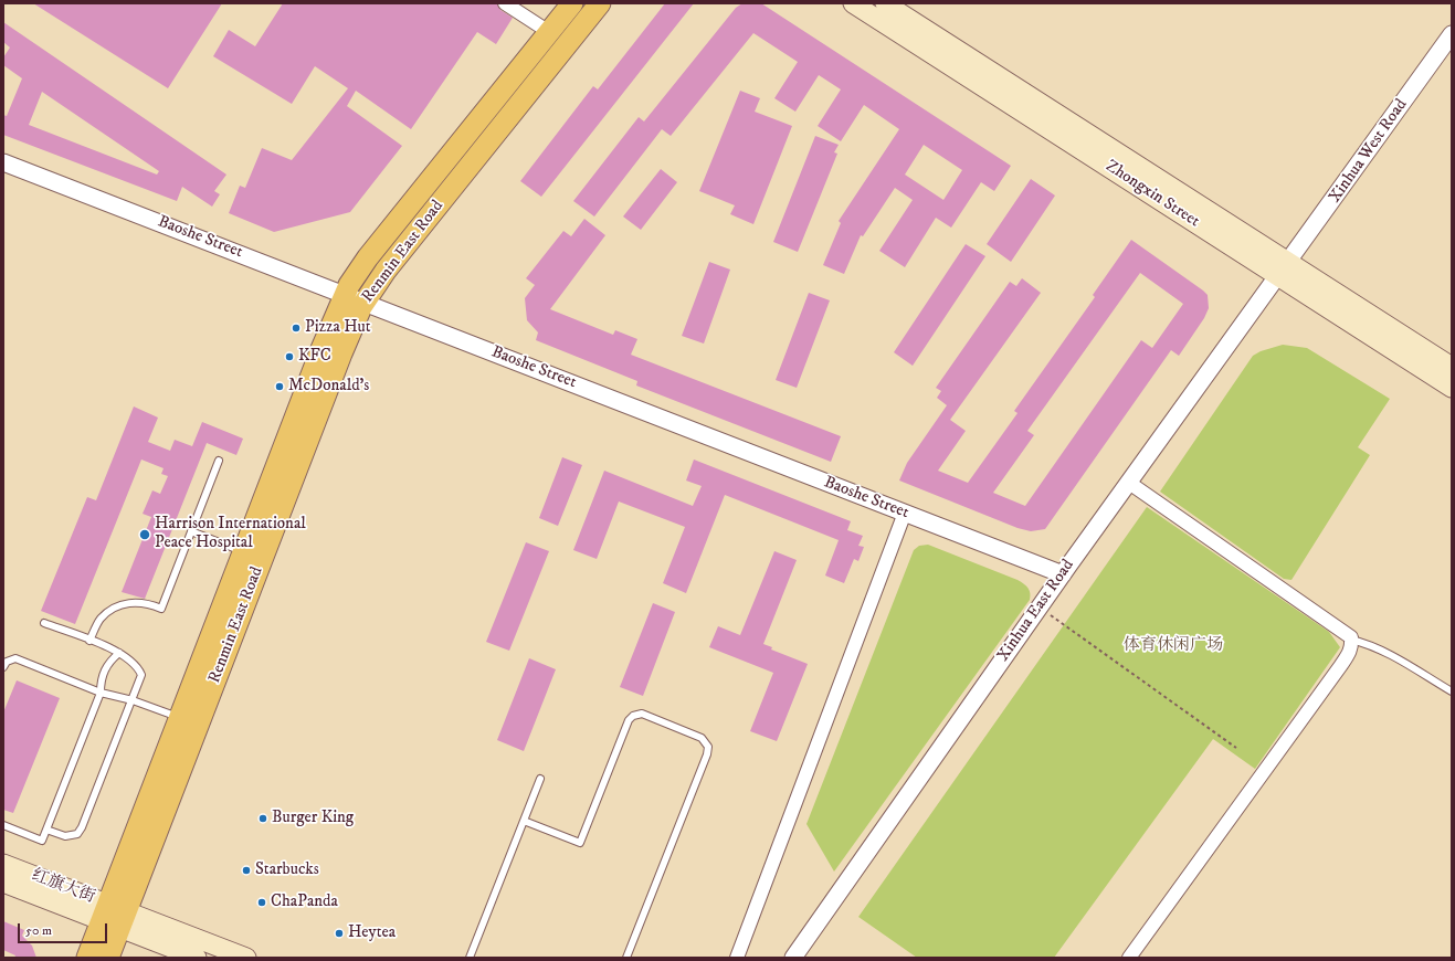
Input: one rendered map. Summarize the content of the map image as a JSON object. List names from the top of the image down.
{
  "streets": {
    "main road": ["Zhongxin Street", "Renmin East Road", "红旗大街"],
    "street": ["Xinhua West Road", "Baoshe Street", "Xinhua East Road"]
  },
  "crossings": [
    ["Xinhua West Road", "Zhongxin Street"],
    ["Xinhua West Road", "Xinhua East Road"],
    ["Zhongxin Street", "Xinhua East Road"],
    ["Baoshe Street", "Renmin East Road"],
    ["Baoshe Street", "Xinhua East Road"],
    ["Renmin East Road", "红旗大街"]
  ],
  "parks": ["体育休闲广场"],
  "places": [
    "Pizza Hut",
    "KFC",
    "McDonald's",
    "Harrison International Peace Hospital",
    "Burger King",
    "Starbucks",
    "ChaPanda",
    "Heytea"
  ],
  "scale_bar": "50 m"
}
